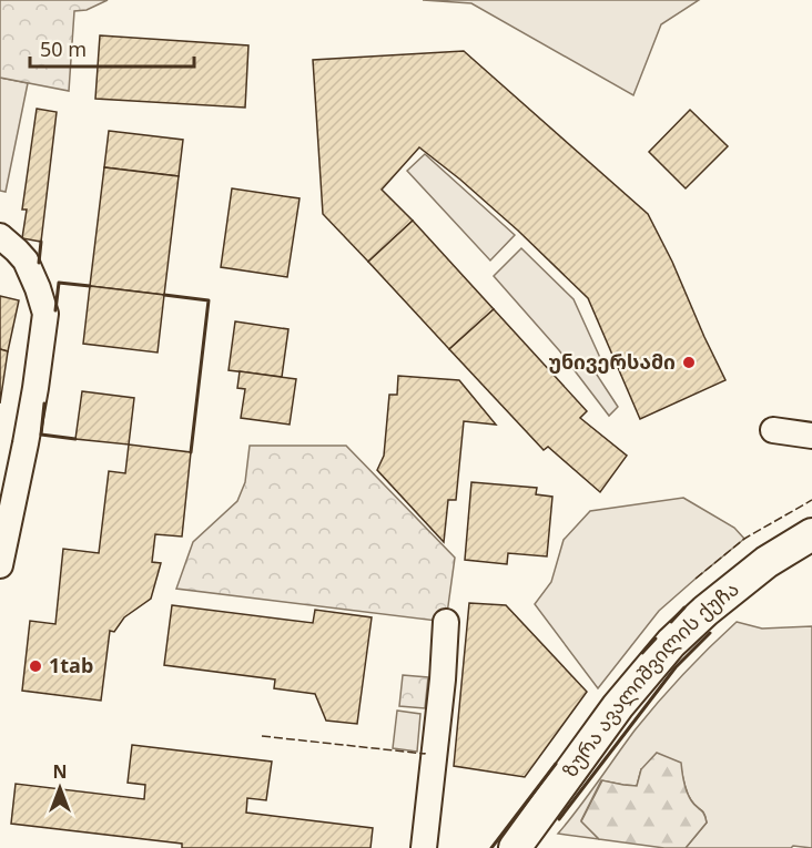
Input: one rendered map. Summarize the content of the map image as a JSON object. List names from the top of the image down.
{
  "streets": {
    "main road": ["ზურა ავალიშვილის ქუჩა"]
  },
  "places": ["უნივერსამი", "1tab"],
  "scale_bar": "50 m",
  "north": "top"
}
